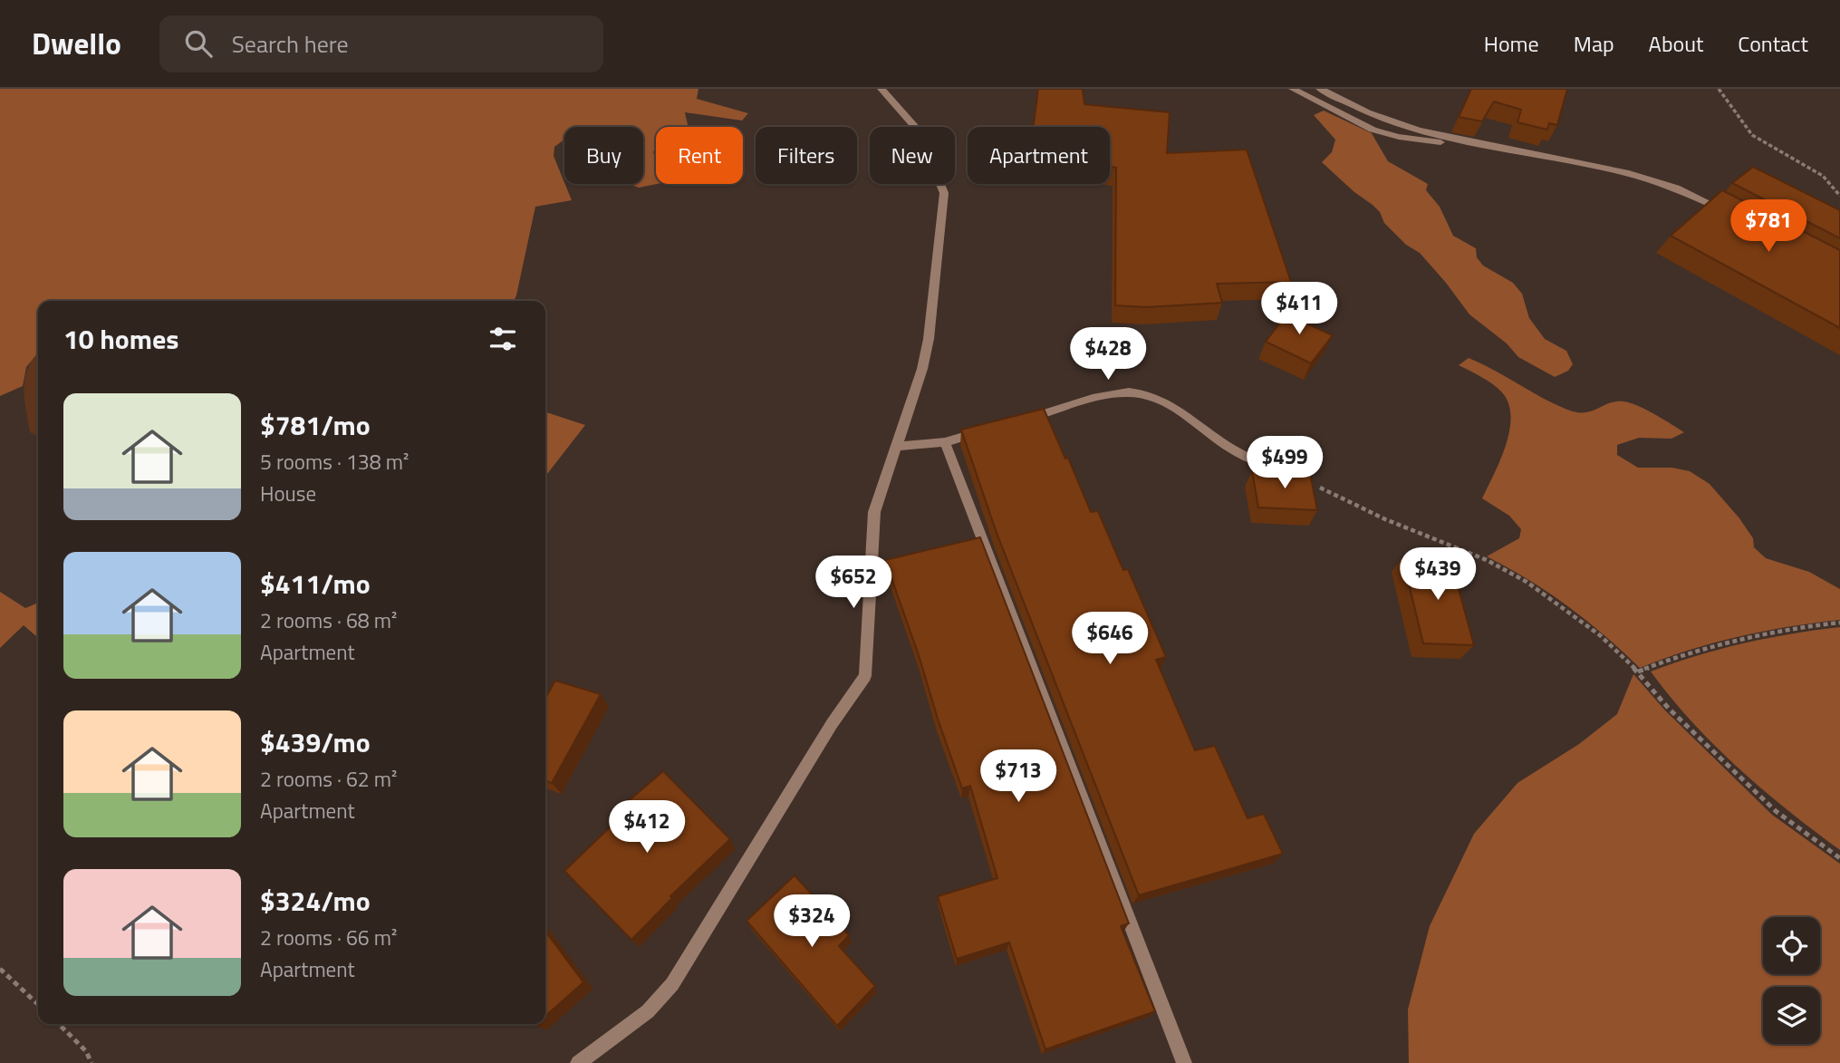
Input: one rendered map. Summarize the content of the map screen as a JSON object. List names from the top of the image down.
{
  "page": {
    "header": "Dwello",
    "search": "Search here",
    "nav": [
      "Home",
      "Map",
      "About",
      "Contact"
    ],
    "chip": [
      "Buy",
      "Rent",
      "Filters",
      "New",
      "Apartment"
    ],
    "price": [
      "$781",
      "$411",
      "$428",
      "$499",
      "$439",
      "$652",
      "$646",
      "$713",
      "$412",
      "$324"
    ],
    "heading": "10 homes",
    "list": [
      {
        "name": "$781/mo",
        "note": "5 rooms · 138 m² · House"
      },
      {
        "name": "$411/mo",
        "note": "2 rooms · 68 m² · Apartment"
      },
      {
        "name": "$439/mo",
        "note": "2 rooms · 62 m² · Apartment"
      },
      {
        "name": "$324/mo",
        "note": "2 rooms · 66 m² · Apartment"
      }
    ]
  }
}
